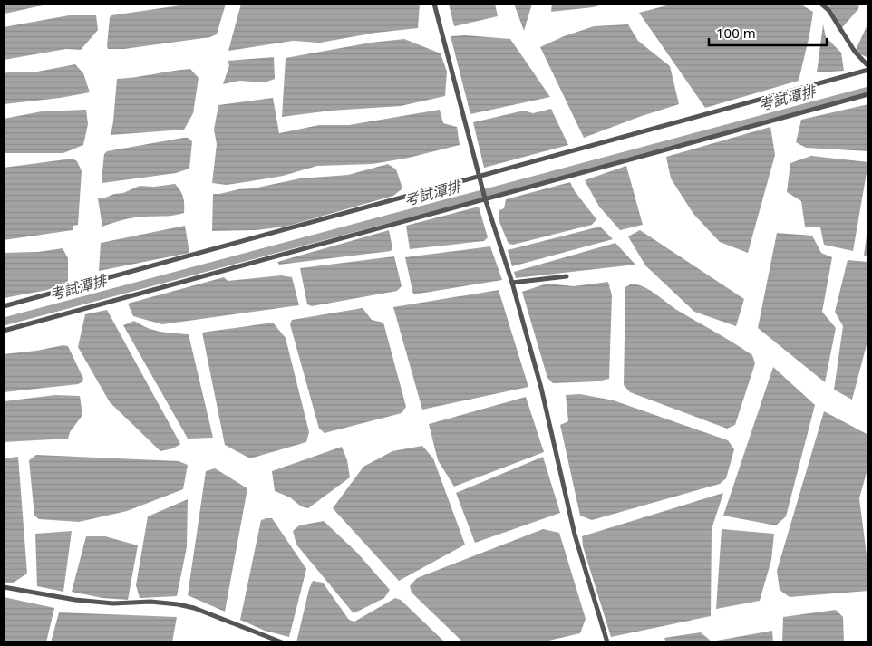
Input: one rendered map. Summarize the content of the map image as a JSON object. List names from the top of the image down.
{
  "water": ["考試潭排"],
  "scale_bar": "100 m"
}
